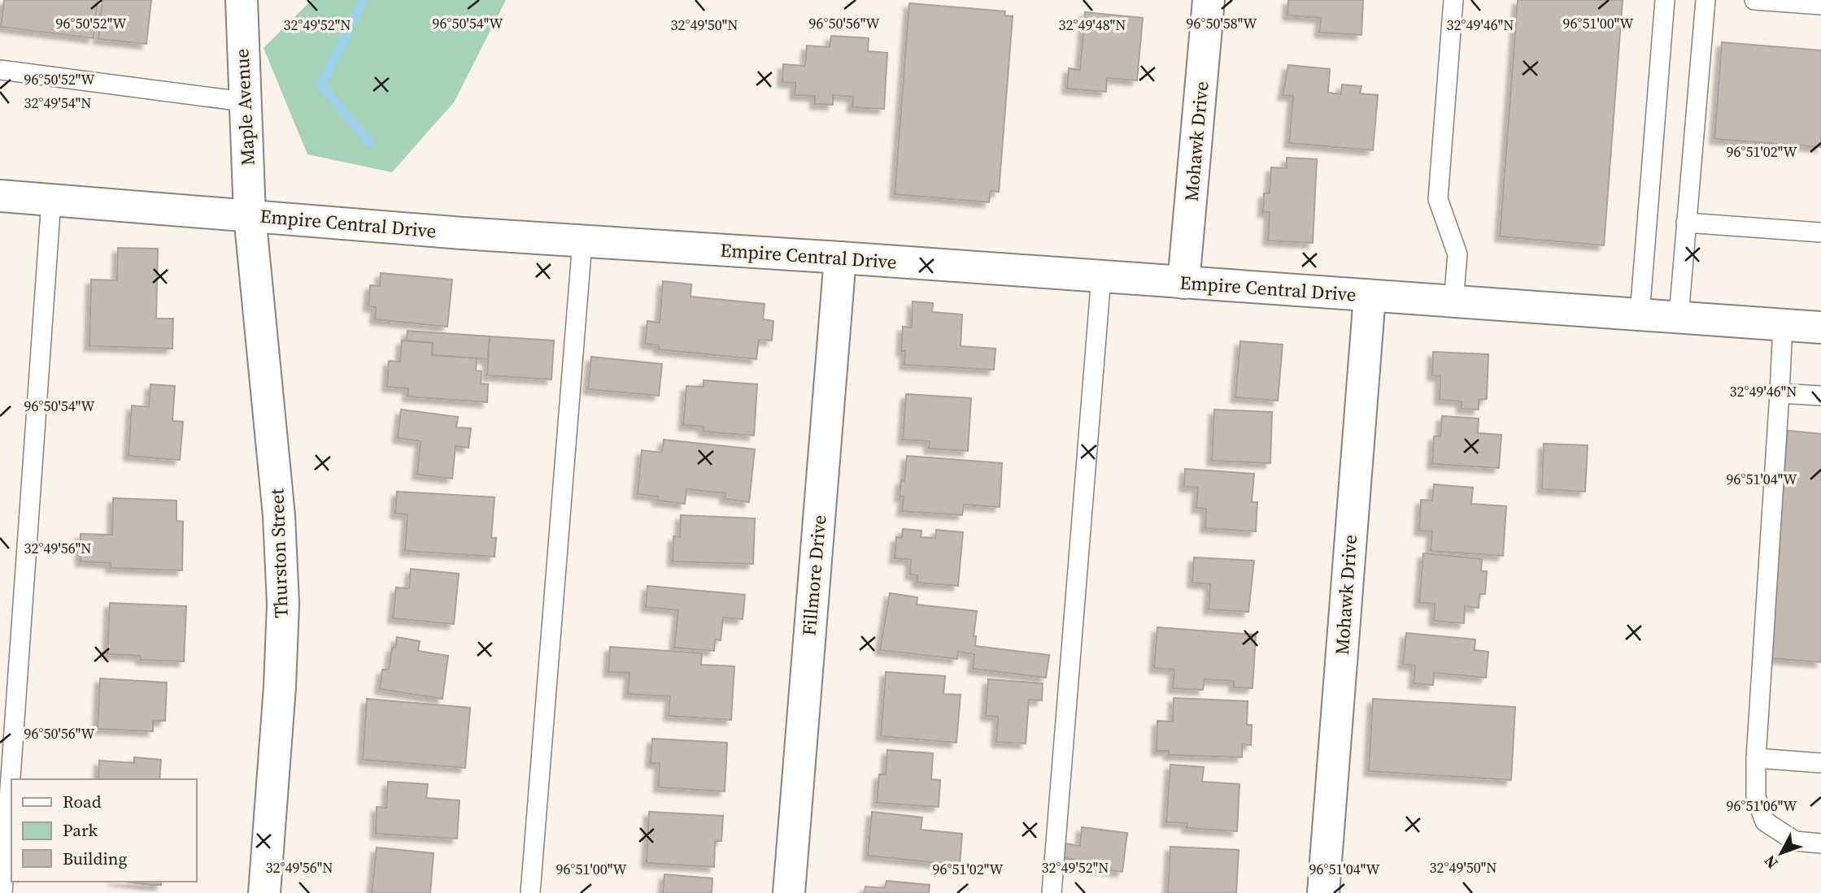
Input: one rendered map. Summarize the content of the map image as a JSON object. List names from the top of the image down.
{
  "streets": {
    "street": [
      "Maple Avenue",
      "Mohawk Drive",
      "Empire Central Drive",
      "Thurston Street",
      "Fillmore Drive"
    ]
  },
  "crossings": [
    ["Maple Avenue", "Empire Central Drive"],
    ["Maple Avenue", "Thurston Street"],
    ["Mohawk Drive", "Empire Central Drive"],
    ["Empire Central Drive", "Thurston Street"],
    ["Empire Central Drive", "Fillmore Drive"]
  ],
  "legend": ["Road", "Park", "Building"],
  "north": "bottom left",
  "coordinates": [
    "96°50'52\"W",
    "96°50'54\"W",
    "96°50'56\"W",
    "96°50'58\"W",
    "96°51'00\"W",
    "32°49'50\"N",
    "32°49'48\"N",
    "32°49'52\"N",
    "32°49'46\"N",
    "32°49'54\"N",
    "96°51'02\"W",
    "96°51'04\"W",
    "32°49'56\"N",
    "96°51'06\"W"
  ]
}
